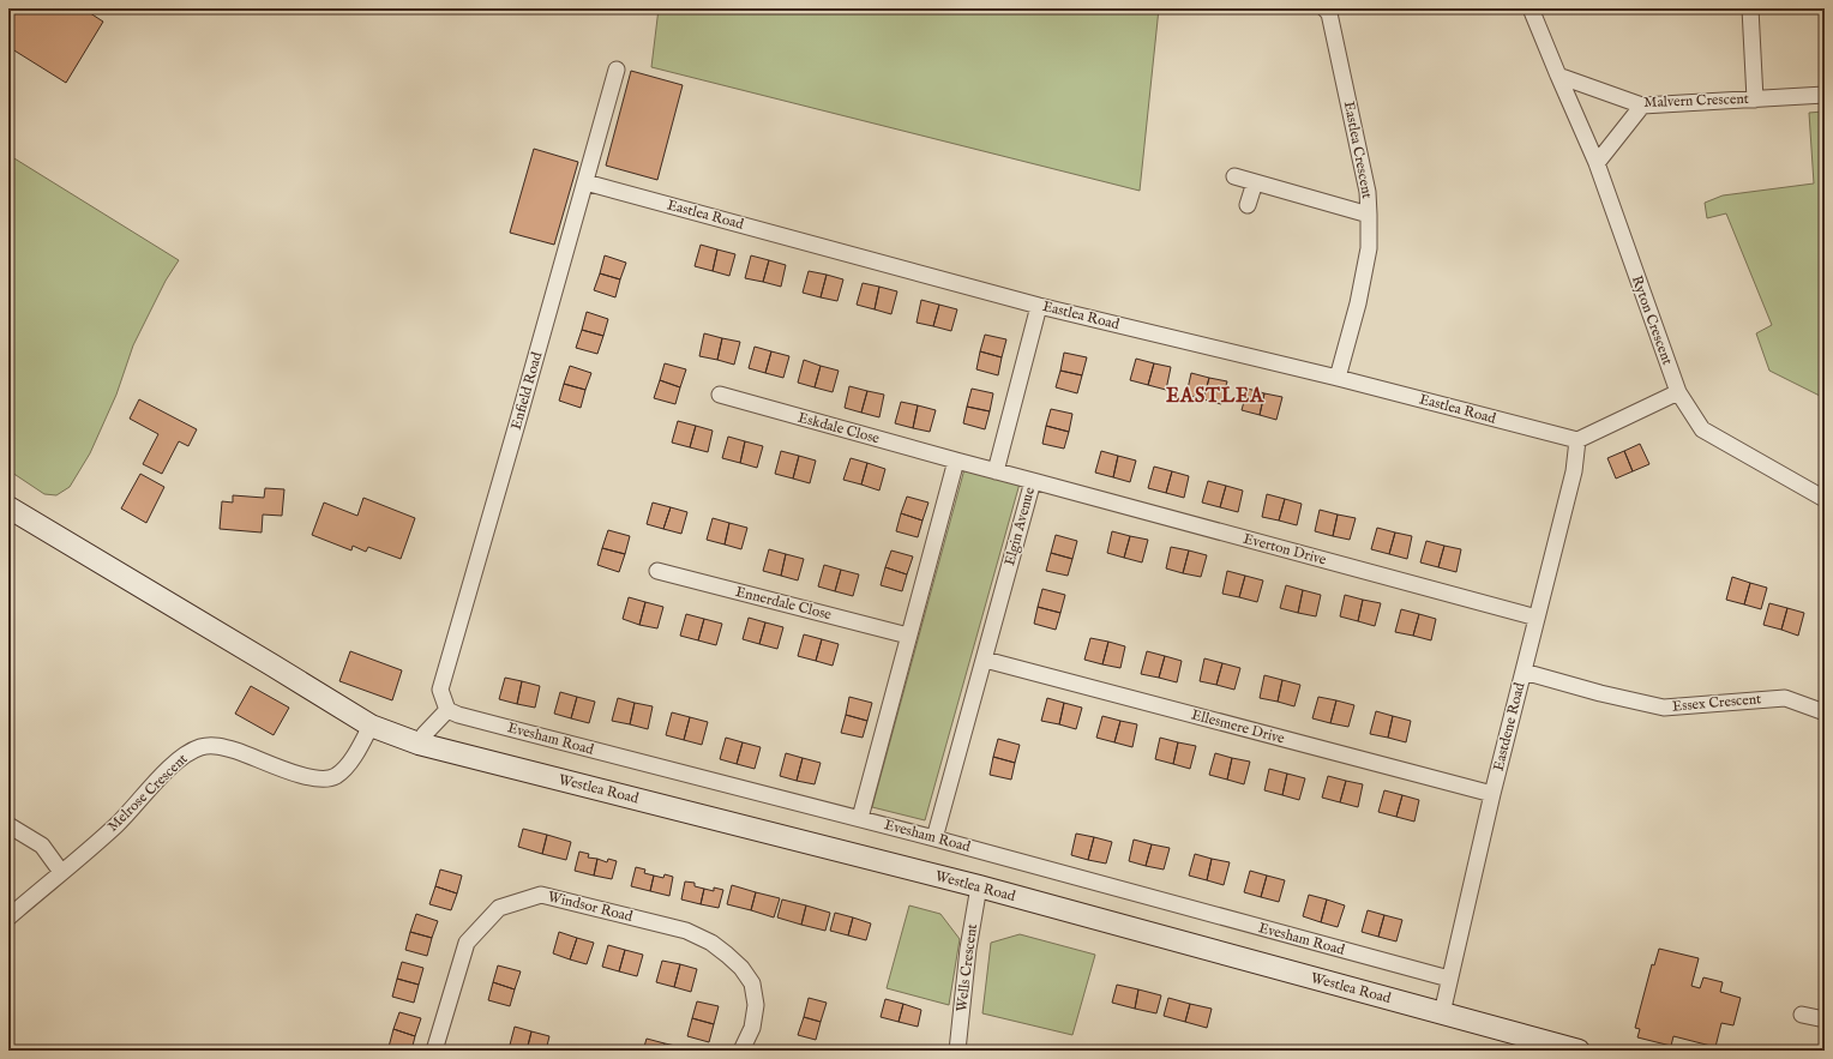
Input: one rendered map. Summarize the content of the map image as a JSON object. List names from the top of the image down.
{
  "streets": {
    "main road": ["Westlea Road"],
    "street": [
      "Malvern Crescent",
      "Eastlea Crescent",
      "Eastlea Road",
      "Ryton Crescent",
      "Enfield Road",
      "Eskdale Close",
      "Elgin Avenue",
      "Everton Drive",
      "Ennerdale Close",
      "Essex Crescent",
      "Ellesmere Drive",
      "Eastdene Road",
      "Evesham Road",
      "Melrose Crescent",
      "Windsor Road",
      "Wells Crescent"
    ]
  },
  "crossings": [
    ["Malvern Crescent", "Ryton Crescent"],
    ["Eastlea Crescent", "Eastlea Road"],
    ["Eastlea Road", "Enfield Road"],
    ["Eastlea Road", "Eastdene Road"],
    ["Enfield Road", "Evesham Road"],
    ["Eskdale Close", "Elgin Avenue"],
    ["Elgin Avenue", "Everton Drive"],
    ["Elgin Avenue", "Ellesmere Drive"],
    ["Elgin Avenue", "Evesham Road"],
    ["Everton Drive", "Eastdene Road"],
    ["Essex Crescent", "Eastdene Road"],
    ["Ellesmere Drive", "Eastdene Road"],
    ["Eastdene Road", "Evesham Road"],
    ["Eastdene Road", "Westlea Road"],
    ["Westlea Road", "Melrose Crescent"],
    ["Westlea Road", "Wells Crescent"]
  ],
  "districts": ["EASTLEA"]
}
